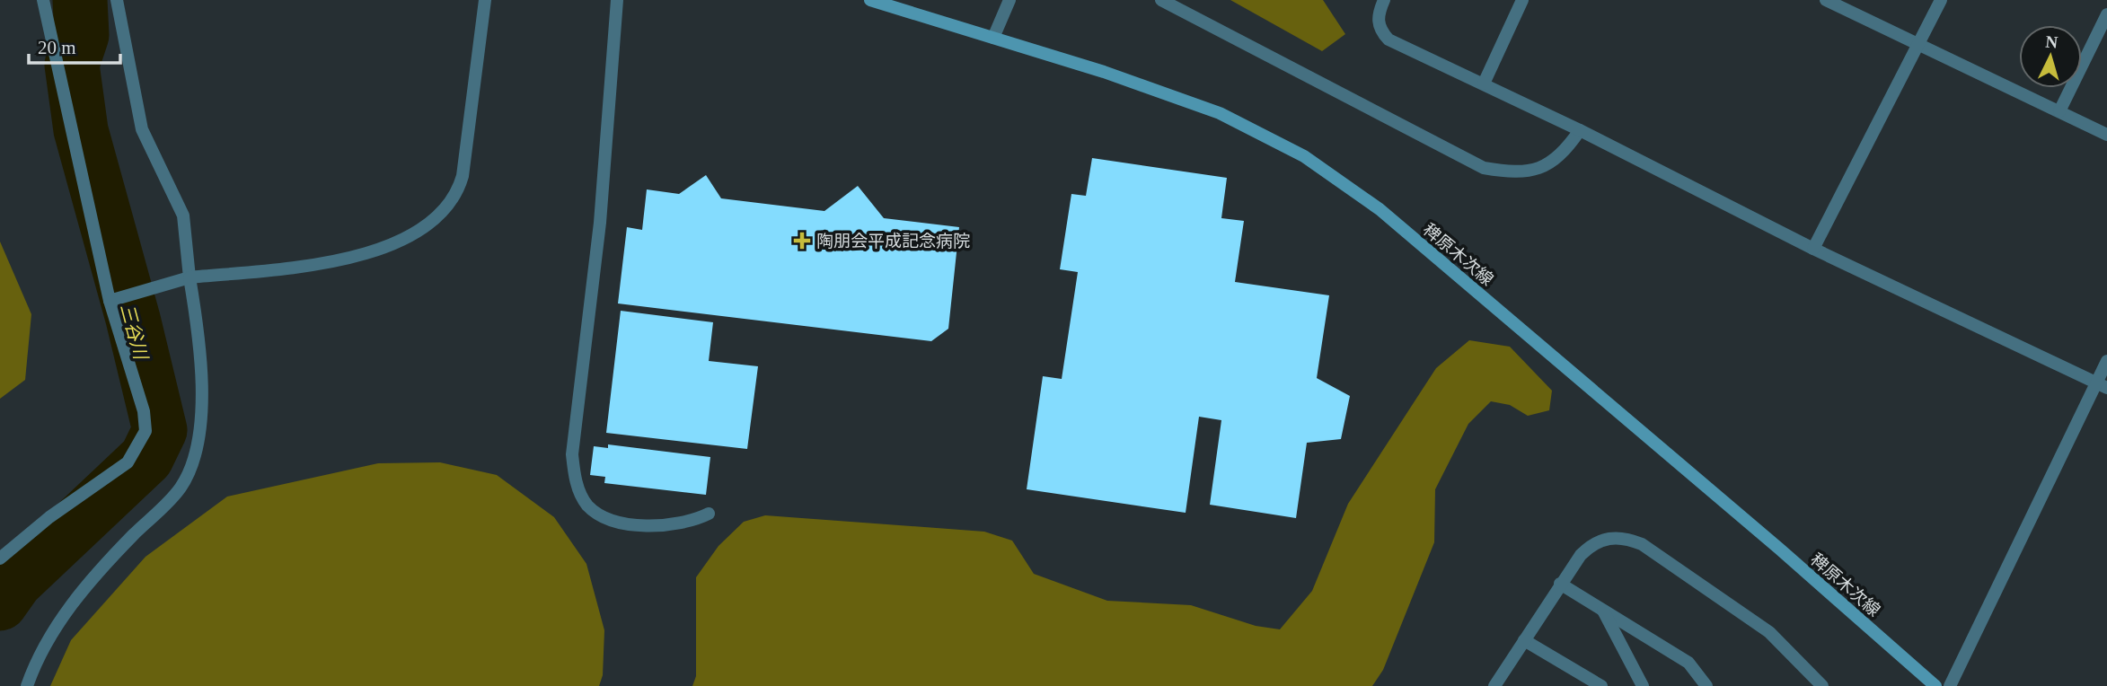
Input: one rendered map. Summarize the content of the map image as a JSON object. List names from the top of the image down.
{
  "streets": {
    "main road": ["稗原木次線"]
  },
  "water": ["三谷川"],
  "places": {
    "health": ["陶朋会平成記念病院"]
  },
  "scale_bar": "20 m",
  "north": "top"
}
